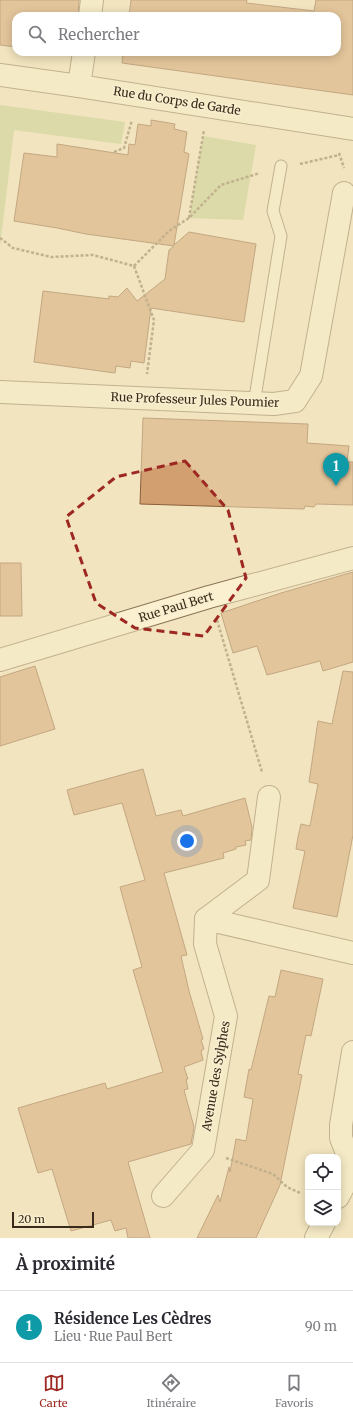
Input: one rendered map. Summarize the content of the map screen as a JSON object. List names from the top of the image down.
{
  "streets": {
    "street": [
      "Rue du Corps de Garde",
      "Rue Professeur Jules Poumier",
      "Rue Paul Bert",
      "Avenue des Sylphes"
    ]
  },
  "scale_bar": "20 m",
  "page": {
    "search": "Rechercher",
    "pins": "1",
    "scale": "20 m",
    "heading": "À proximité",
    "list": [
      {
        "mark": "1",
        "name": "Résidence Les Cèdres",
        "note": "Lieu · Rue Paul Bert",
        "value": "90 m"
      }
    ],
    "nav": ["Carte", "Itinéraire", "Favoris"]
  }
}
